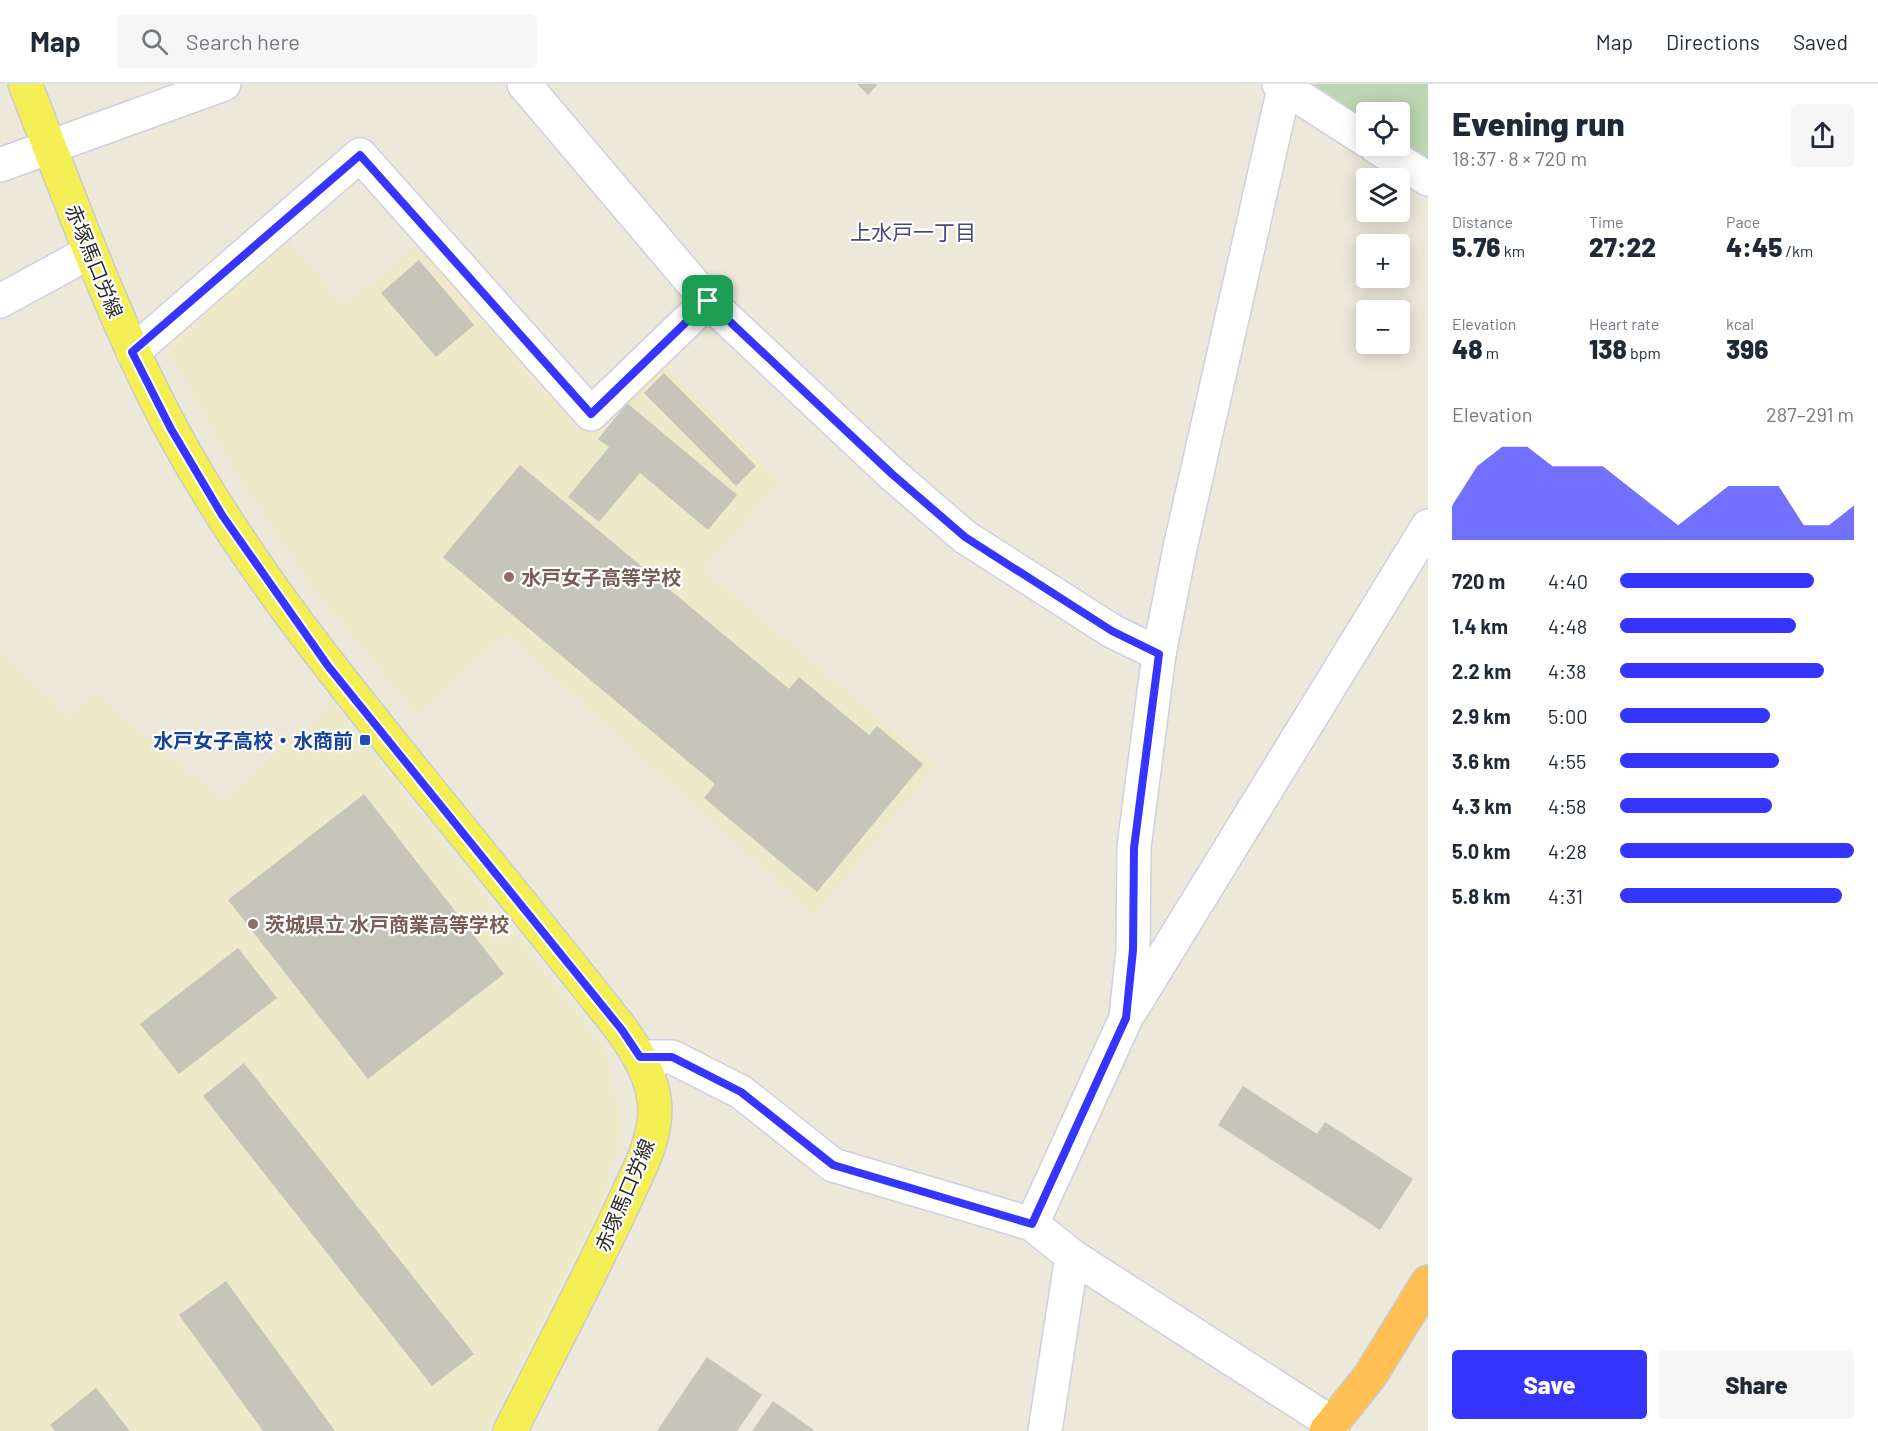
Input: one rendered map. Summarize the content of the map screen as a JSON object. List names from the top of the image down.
{
  "streets": {
    "main road": ["赤塚馬口労線"]
  },
  "districts": ["上水戸一丁目"],
  "places": {
    "other": ["水戸女子高等学校", "茨城県立 水戸商業高等学校"],
    "transit": ["水戸女子高校・水商前"]
  },
  "page": {
    "header": "Map",
    "search": "Search here",
    "nav": ["Map", "Directions", "Saved"],
    "heading": ["Evening run", "18:37 · 8 × 720 m"],
    "map_buttons": ["+", "−"],
    "stats": [
      ["Distance", "5.76 km"],
      ["Time", "27:22"],
      ["Pace", "4:45 /km"],
      ["Elevation", "48 m"],
      ["Heart rate", "138 bpm"],
      ["kcal", "396"]
    ],
    "chart": ["Elevation", "287–291 m"],
    "list": [
      {
        "name": "720 m",
        "note": "4:40"
      },
      {
        "name": "1.4 km",
        "note": "4:48"
      },
      {
        "name": "2.2 km",
        "note": "4:38"
      },
      {
        "name": "2.9 km",
        "note": "5:00"
      },
      {
        "name": "3.6 km",
        "note": "4:55"
      },
      {
        "name": "4.3 km",
        "note": "4:58"
      },
      {
        "name": "5.0 km",
        "note": "4:28"
      },
      {
        "name": "5.8 km",
        "note": "4:31"
      }
    ],
    "buttons": ["Save", "Share"]
  }
}
